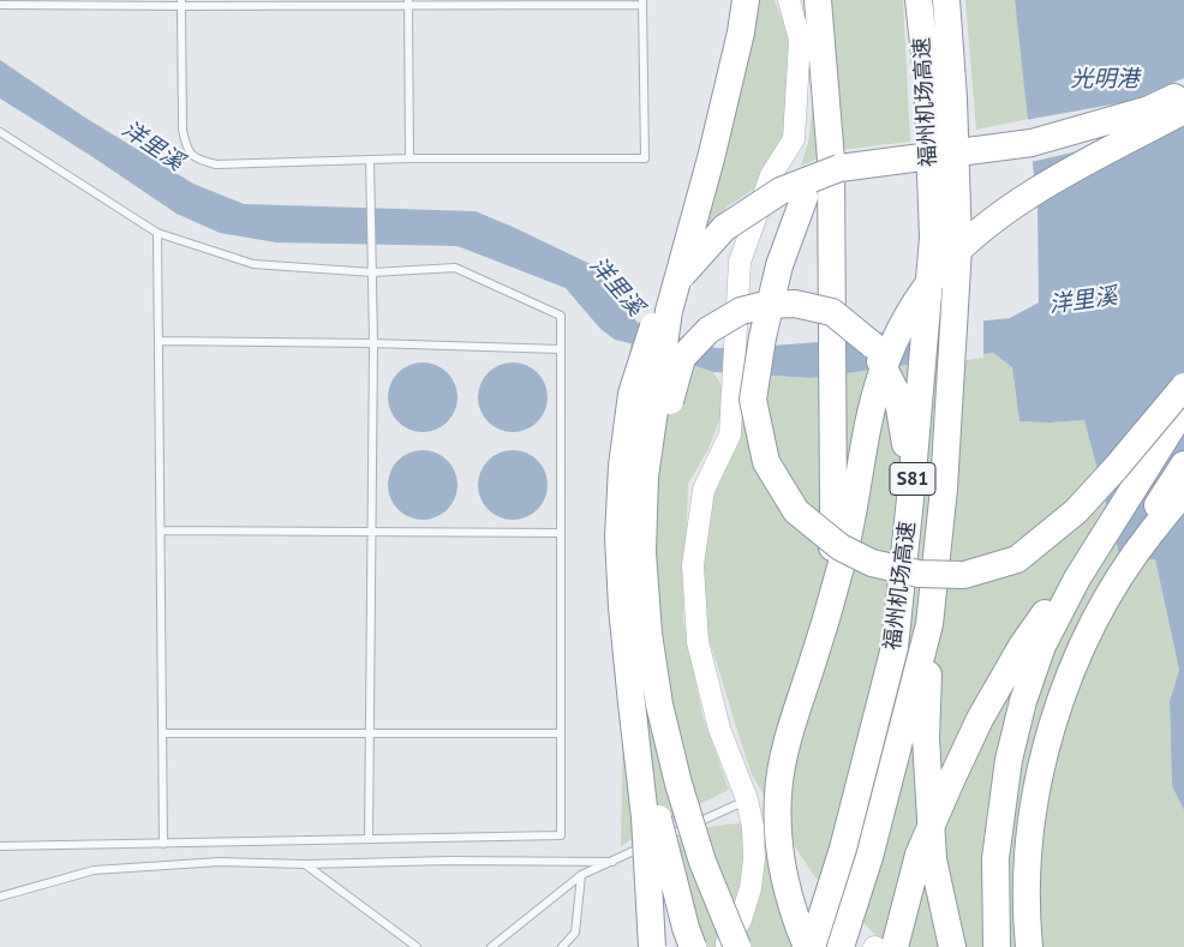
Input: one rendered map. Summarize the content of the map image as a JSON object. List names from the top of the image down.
{
  "streets": {
    "highway": ["福州机场高速", "S81"]
  },
  "water": ["光明港", "洋里溪"]
}
